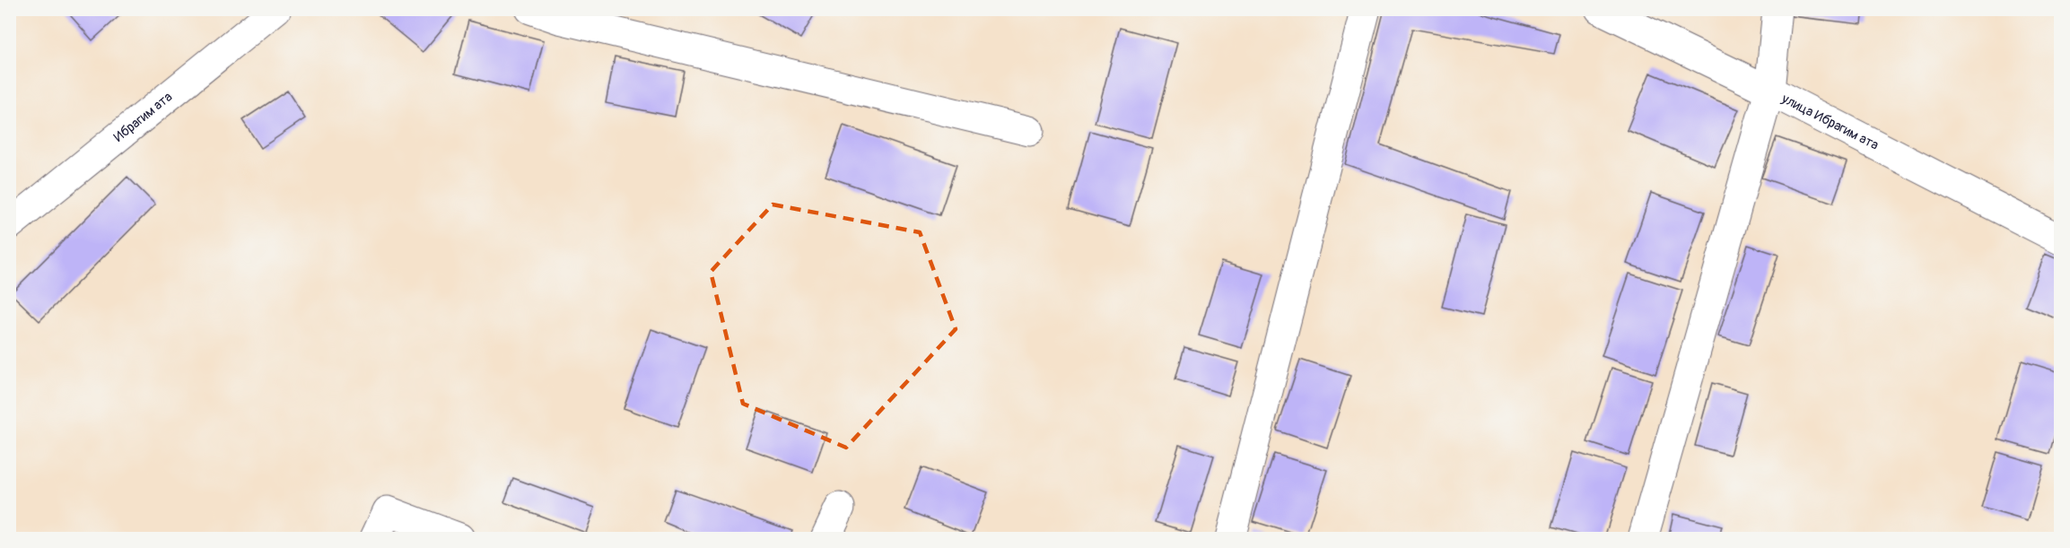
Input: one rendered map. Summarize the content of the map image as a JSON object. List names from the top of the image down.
{
  "streets": {
    "street": ["Ибрагим ата", "улица Ибрагим ата"]
  }
}
